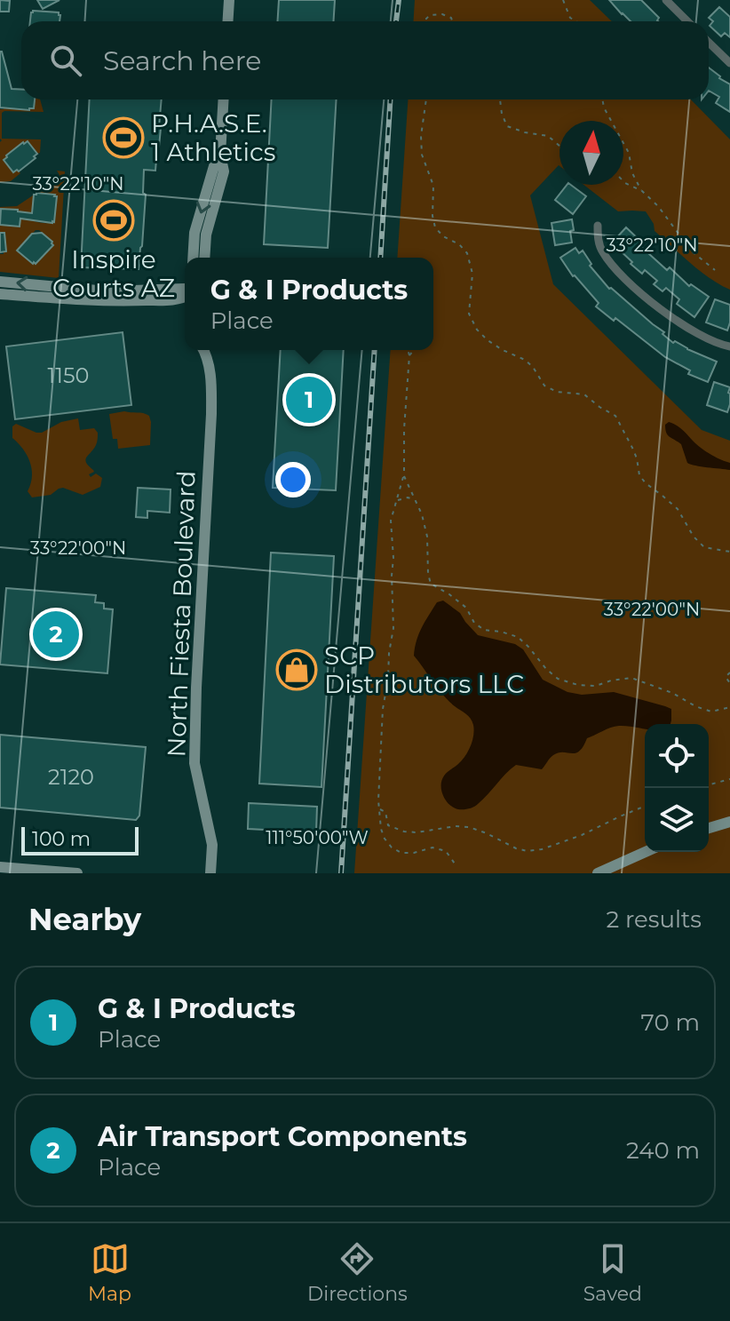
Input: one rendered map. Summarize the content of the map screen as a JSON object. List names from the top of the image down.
{
  "streets": {
    "street": ["North Fiesta Boulevard"]
  },
  "places": {
    "sports": ["P.H.A.S.E. 1 Athletics", "Inspire Courts AZ"],
    "shop": ["SCP Distributors LLC"]
  },
  "house_numbers": ["1150", "2120"],
  "scale_bar": "100 m",
  "north": "top",
  "page": {
    "search": "Search here",
    "popup": ["G & I Products", "Place"],
    "pins": ["1", "2"],
    "scale": "100 m",
    "heading": ["Nearby", "2 results"],
    "list": [
      {
        "mark": "1",
        "name": "G & I Products",
        "note": "Place",
        "value": "70 m"
      },
      {
        "mark": "2",
        "name": "Air Transport Components",
        "note": "Place",
        "value": "240 m"
      }
    ],
    "nav": ["Map", "Directions", "Saved"]
  },
  "coordinates": ["33°22'10\"N", "33°22'00\"N", "111°50'00\"W"]
}
